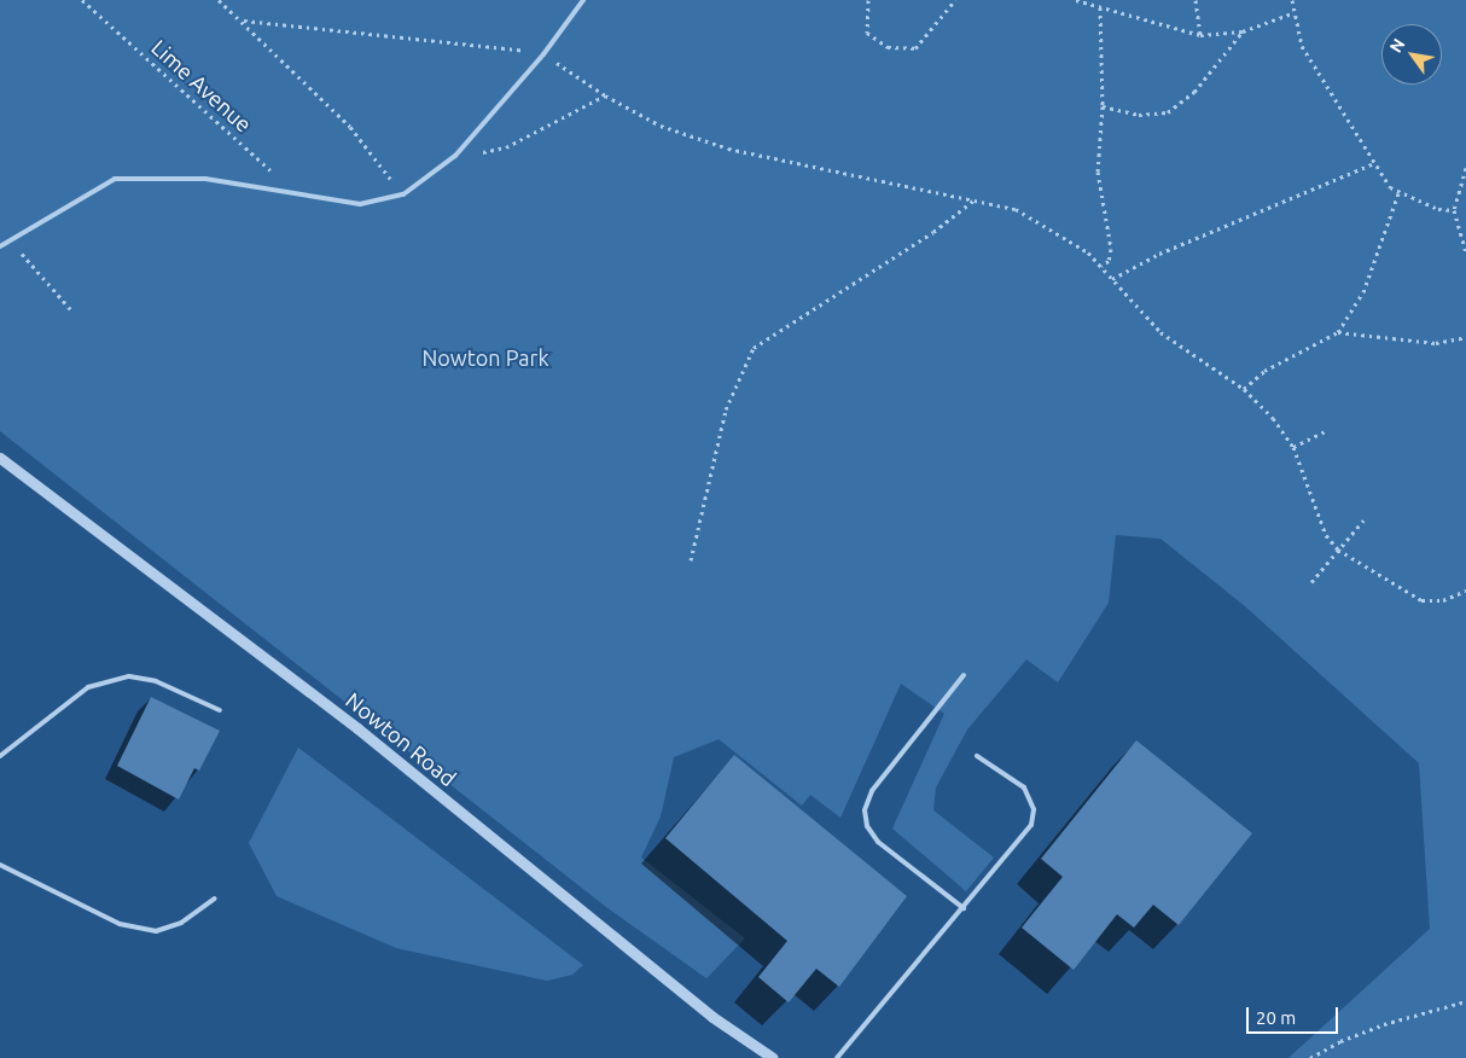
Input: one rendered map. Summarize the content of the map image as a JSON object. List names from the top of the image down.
{
  "streets": {
    "street": ["Nowton Road"],
    "path": ["Lime Avenue"]
  },
  "parks": ["Nowton Park"],
  "scale_bar": "20 m",
  "north": "top left"
}
